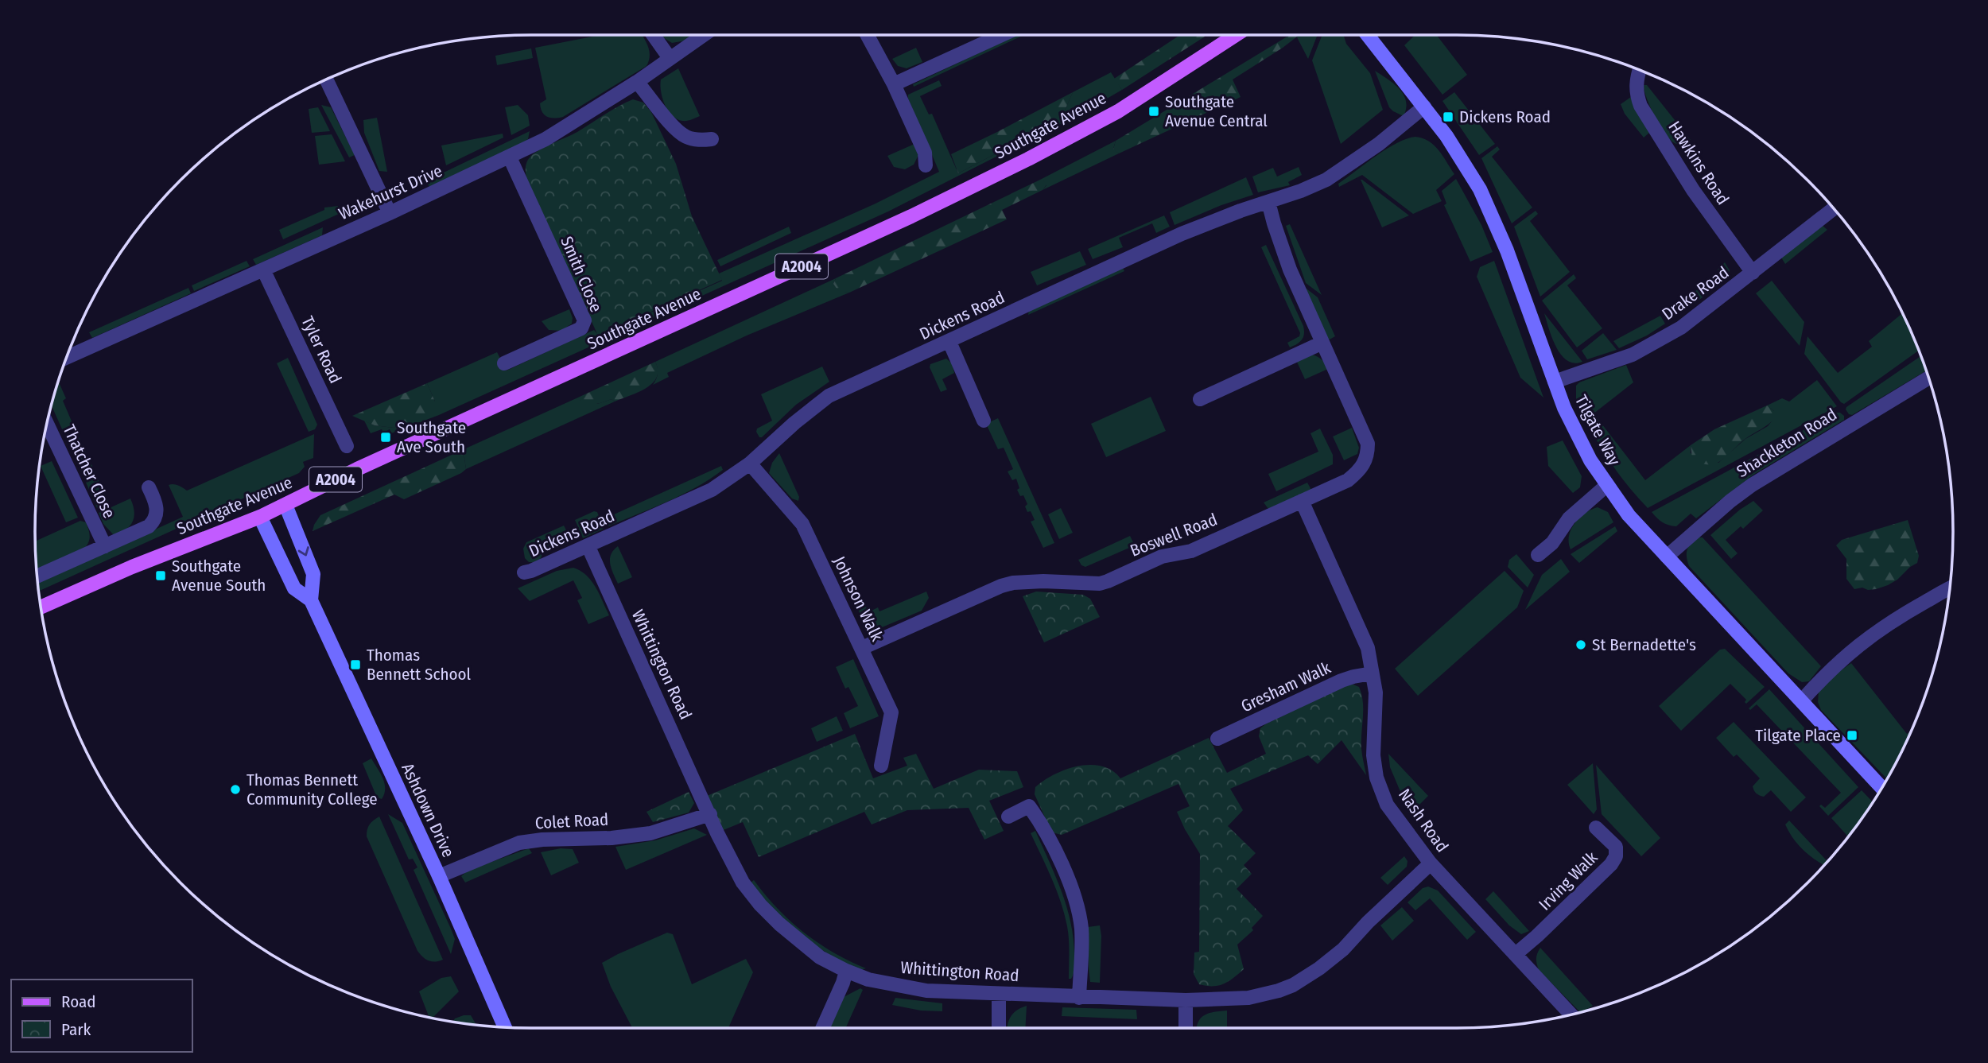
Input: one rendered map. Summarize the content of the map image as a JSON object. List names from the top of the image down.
{
  "streets": {
    "main road": ["Southgate Avenue", "A2004"],
    "street": [
      "Hawkins Road",
      "Wakehurst Drive",
      "Smith Close",
      "Drake Road",
      "Dickens Road",
      "Tyler Road",
      "Tilgate Way",
      "Shackleton Road",
      "Thatcher Close",
      "Boswell Road",
      "Johnson Walk",
      "Whittington Road",
      "Gresham Walk",
      "Ashdown Drive",
      "Nash Road",
      "Colet Road",
      "Irving Walk"
    ]
  },
  "crossings": [
    ["Southgate Avenue", "Ashdown Drive"],
    ["Hawkins Road", "Drake Road"],
    ["Wakehurst Drive", "Smith Close"],
    ["Wakehurst Drive", "Tyler Road"],
    ["Drake Road", "Tilgate Way"],
    ["Dickens Road", "Tilgate Way"],
    ["Dickens Road", "Boswell Road"],
    ["Dickens Road", "Johnson Walk"],
    ["Dickens Road", "Whittington Road"],
    ["Tilgate Way", "Shackleton Road"],
    ["Boswell Road", "Johnson Walk"],
    ["Boswell Road", "Nash Road"],
    ["Whittington Road", "Nash Road"],
    ["Whittington Road", "Colet Road"],
    ["Gresham Walk", "Nash Road"],
    ["Ashdown Drive", "Colet Road"],
    ["Nash Road", "Irving Walk"]
  ],
  "places": {
    "transit": [
      "Southgate Avenue Central",
      "Dickens Road",
      "Southgate Ave South",
      "Southgate Avenue South",
      "Thomas Bennett School",
      "Tilgate Place"
    ],
    "other": ["St Bernadette's", "Thomas Bennett Community College"]
  },
  "legend": ["Road", "Park"]
}
